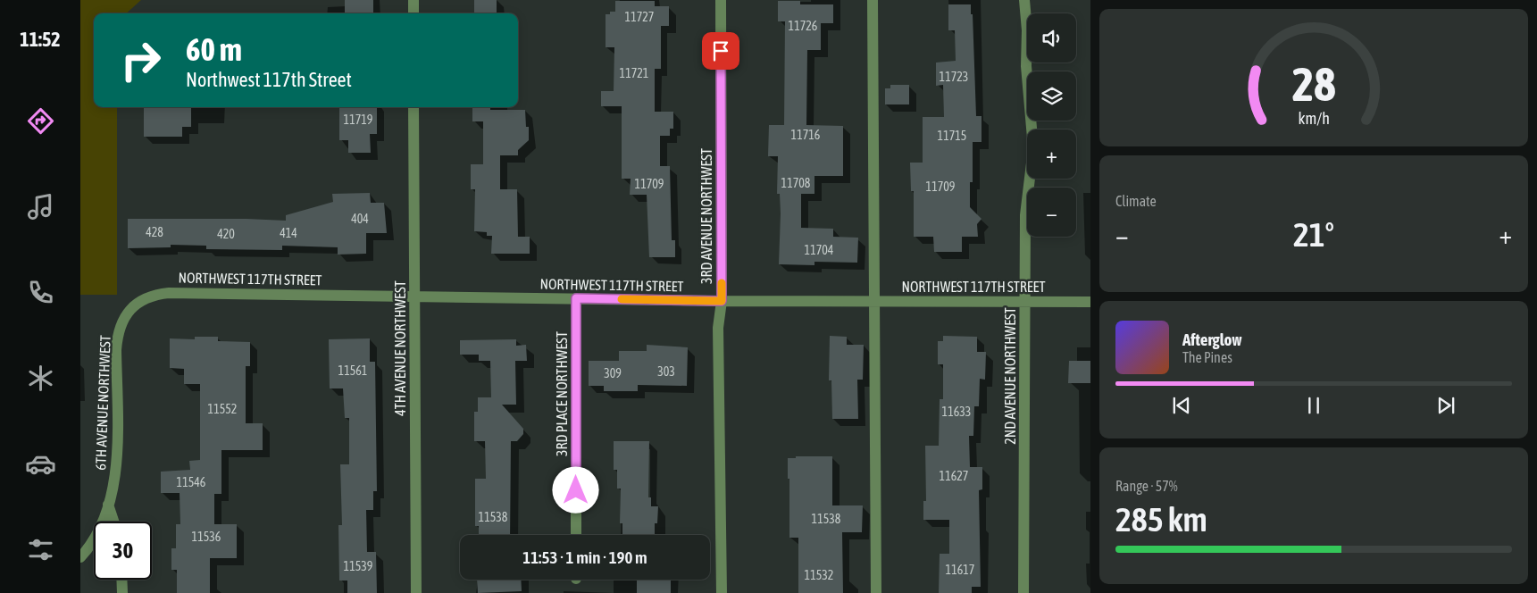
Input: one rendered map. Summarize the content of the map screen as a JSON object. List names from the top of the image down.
{
  "streets": {
    "street": [
      "3RD AVENUE NORTHWEST",
      "NORTHWEST 117TH STREET",
      "4TH AVENUE NORTHWEST",
      "2ND AVENUE NORTHWEST",
      "3RD PLACE NORTHWEST",
      "6TH AVENUE NORTHWEST"
    ]
  },
  "crossings": [
    ["3RD AVENUE NORTHWEST", "NORTHWEST 117TH STREET"],
    ["NORTHWEST 117TH STREET", "4TH AVENUE NORTHWEST"],
    ["NORTHWEST 117TH STREET", "2ND AVENUE NORTHWEST"],
    ["NORTHWEST 117TH STREET", "3RD PLACE NORTHWEST"],
    ["NORTHWEST 117TH STREET", "6TH AVENUE NORTHWEST"]
  ],
  "house_numbers": [
    "11727",
    "11726",
    "11721",
    "11723",
    "11719",
    "11716",
    "11715",
    "11708",
    "11709",
    "11709",
    "404",
    "428",
    "414",
    "420",
    "11704",
    "11561",
    "303",
    "309",
    "11552",
    "11633",
    "11627",
    "11546",
    "11538",
    "11538",
    "11536",
    "11539",
    "11617",
    "11532"
  ],
  "page": {
    "tabs": "11:52",
    "map_buttons": ["+", "−"],
    "turn": ["60 m", "Northwest 117th Street"],
    "tile": [
      "Climate",
      ["Range · 57%", "285 km"]
    ],
    "heat": ["−", "21°", "+"],
    "song": ["Afterglow", "The Pines"],
    "limit": "30",
    "trip": "11:53 · 1 min · 190 m",
    "gauge": ["28", "km/h"]
  }
}
